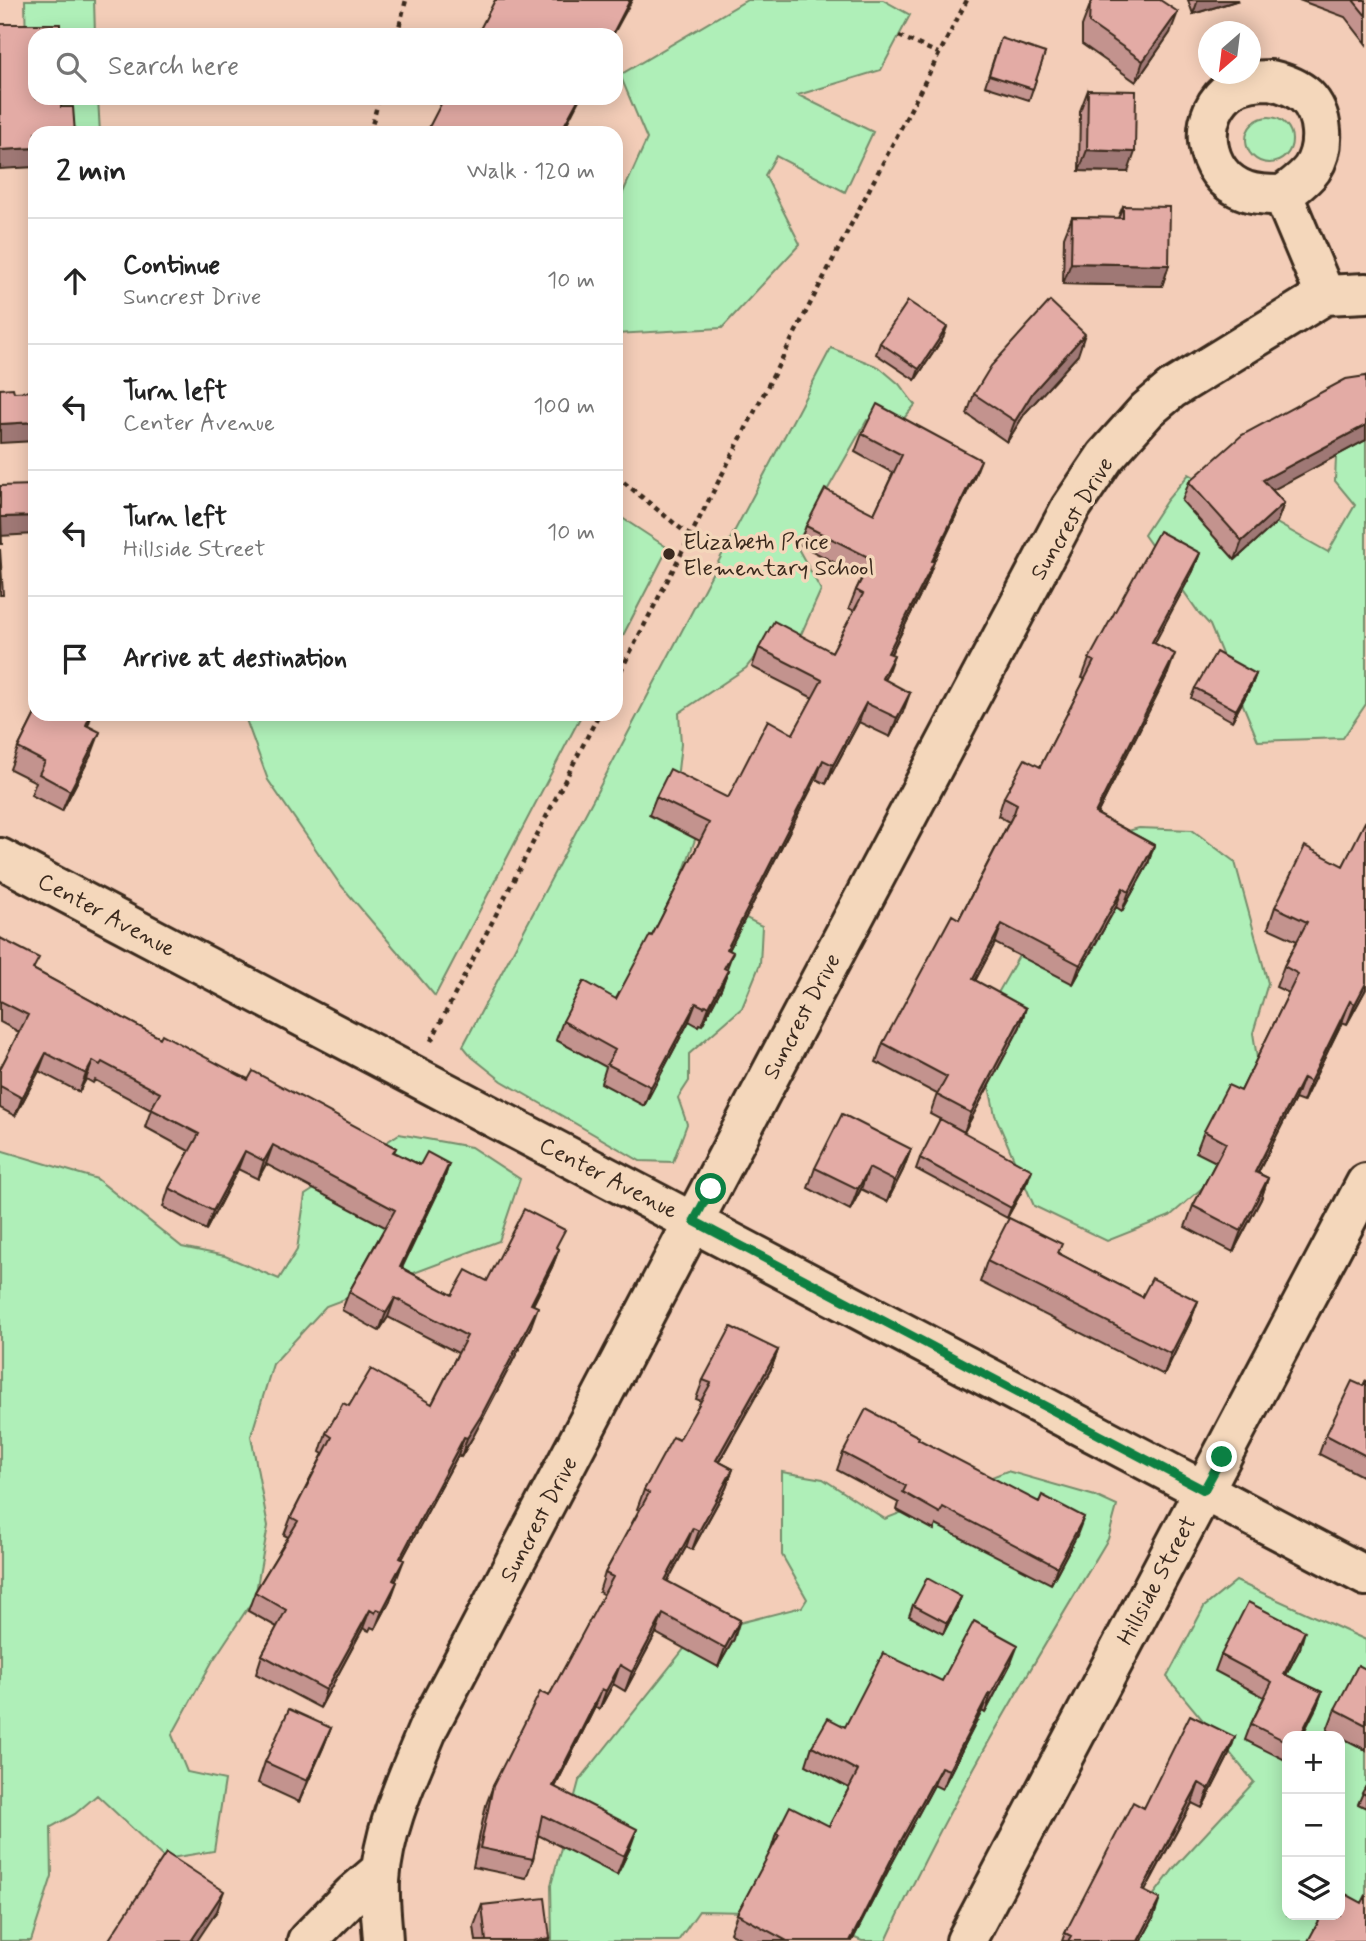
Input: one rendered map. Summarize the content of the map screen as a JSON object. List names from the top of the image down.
{
  "streets": {
    "street": ["Suncrest Drive", "Center Avenue", "Hillside Street"]
  },
  "crossings": [
    ["Suncrest Drive", "Center Avenue"],
    ["Center Avenue", "Hillside Street"]
  ],
  "places": ["Elizabeth Price Elementary School"],
  "north": "bottom left",
  "page": {
    "search": "Search here",
    "heading": ["2 min", "Walk · 120 m"],
    "list": [
      ["Continue", "Suncrest Drive", "10 m"],
      ["Turn left", "Center Avenue", "100 m"],
      ["Turn left", "Hillside Street", "10 m"],
      "Arrive at destination"
    ],
    "map_buttons": ["+", "−"]
  }
}
